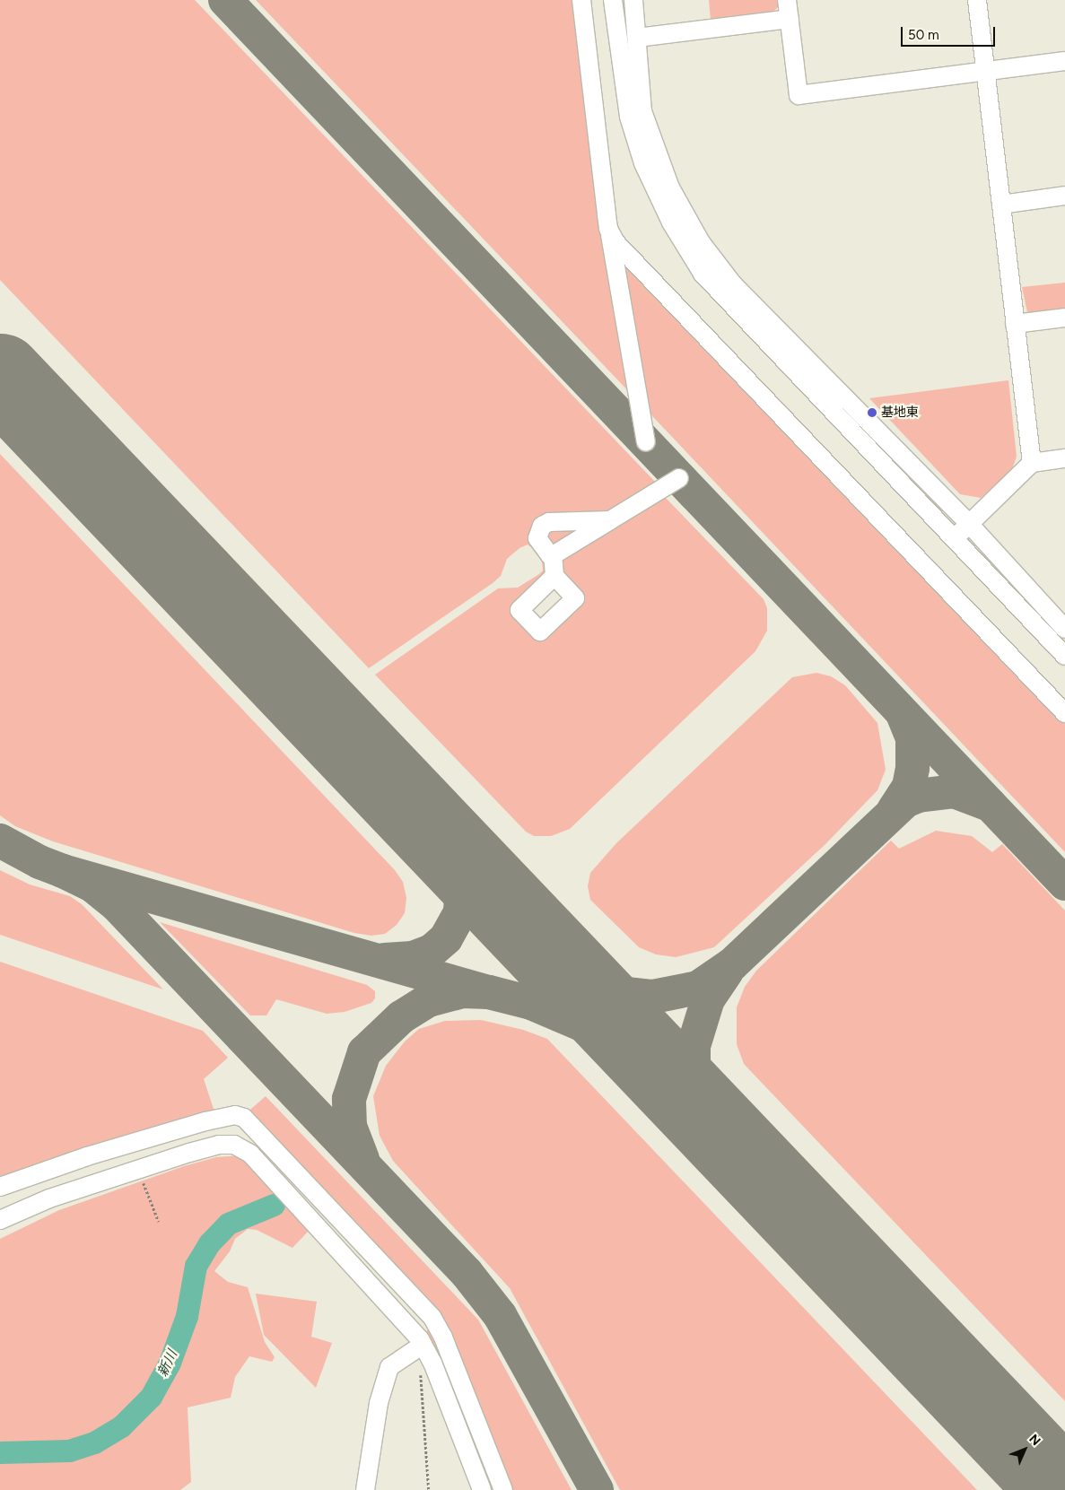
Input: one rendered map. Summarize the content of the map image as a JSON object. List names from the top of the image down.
{
  "water": ["新川"],
  "places": ["基地東"],
  "scale_bar": "50 m",
  "north": "top right"
}
